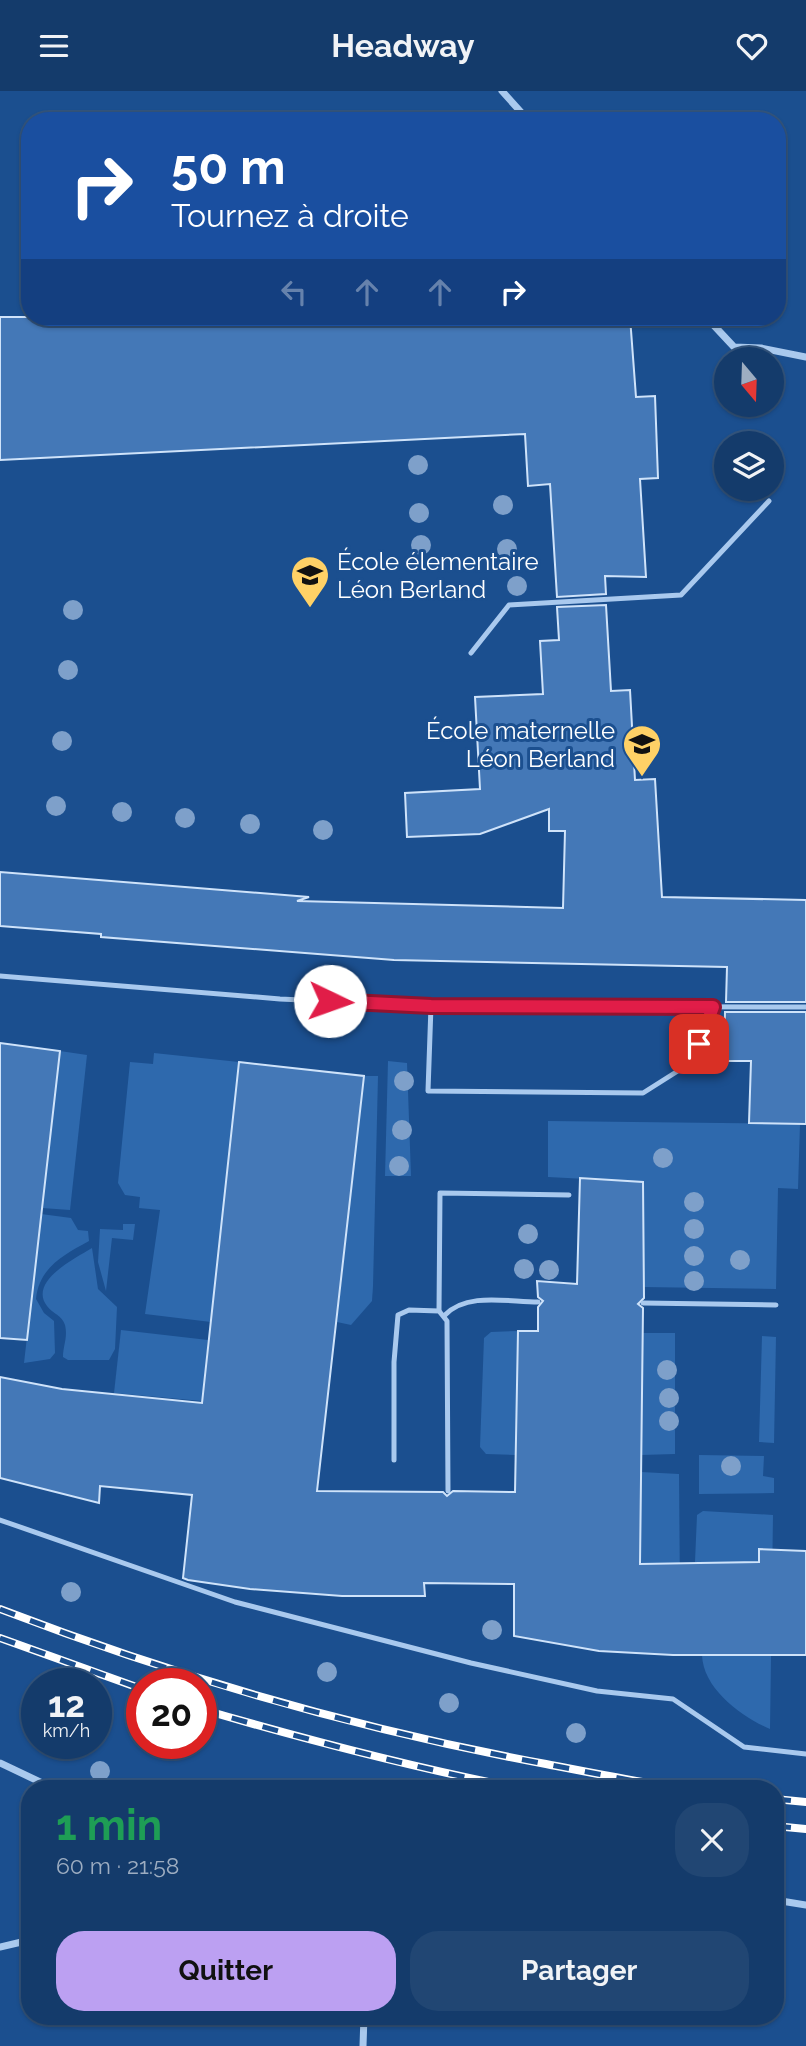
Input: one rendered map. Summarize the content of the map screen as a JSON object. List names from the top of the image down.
{
  "places": {
    "school or university": ["École élementaire Léon Berland", "École maternelle Léon Berland"]
  },
  "north": "bottom",
  "page": {
    "header": "Headway",
    "turn": ["50 m", "Tournez à droite"],
    "speed": "12 km/h",
    "limit": "20",
    "heading": ["1 min", "60 m · 21:58"],
    "buttons": ["Quitter", "Partager"]
  }
}
